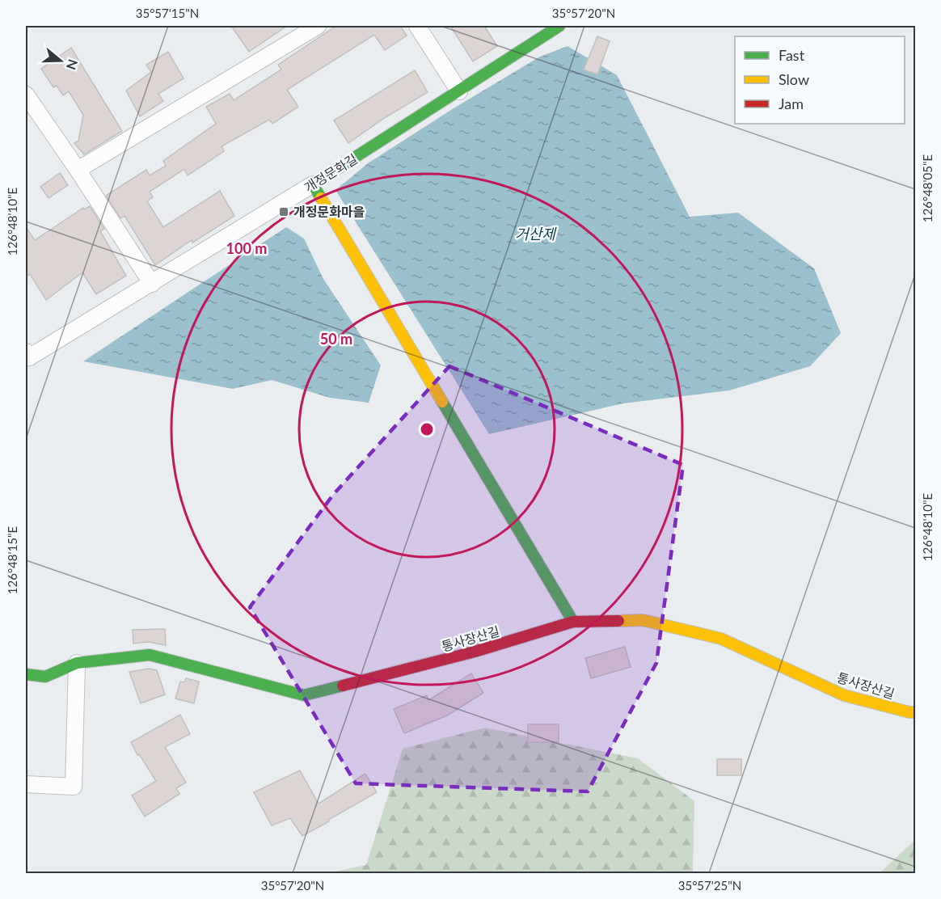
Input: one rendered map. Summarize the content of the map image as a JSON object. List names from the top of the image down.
{
  "streets": {
    "street": ["개정문화길", "통사장산길"]
  },
  "water": ["거산제"],
  "places": {
    "transit": ["개정문화마을"]
  },
  "legend": ["Fast", "Slow", "Jam"],
  "north": "right",
  "coordinates": [
    "35°57'15\"N",
    "35°57'20\"N",
    "126°48'05\"E",
    "126°48'10\"E",
    "126°48'15\"E",
    "35°57'25\"N"
  ],
  "rings": ["100 m", "50 m"]
}
